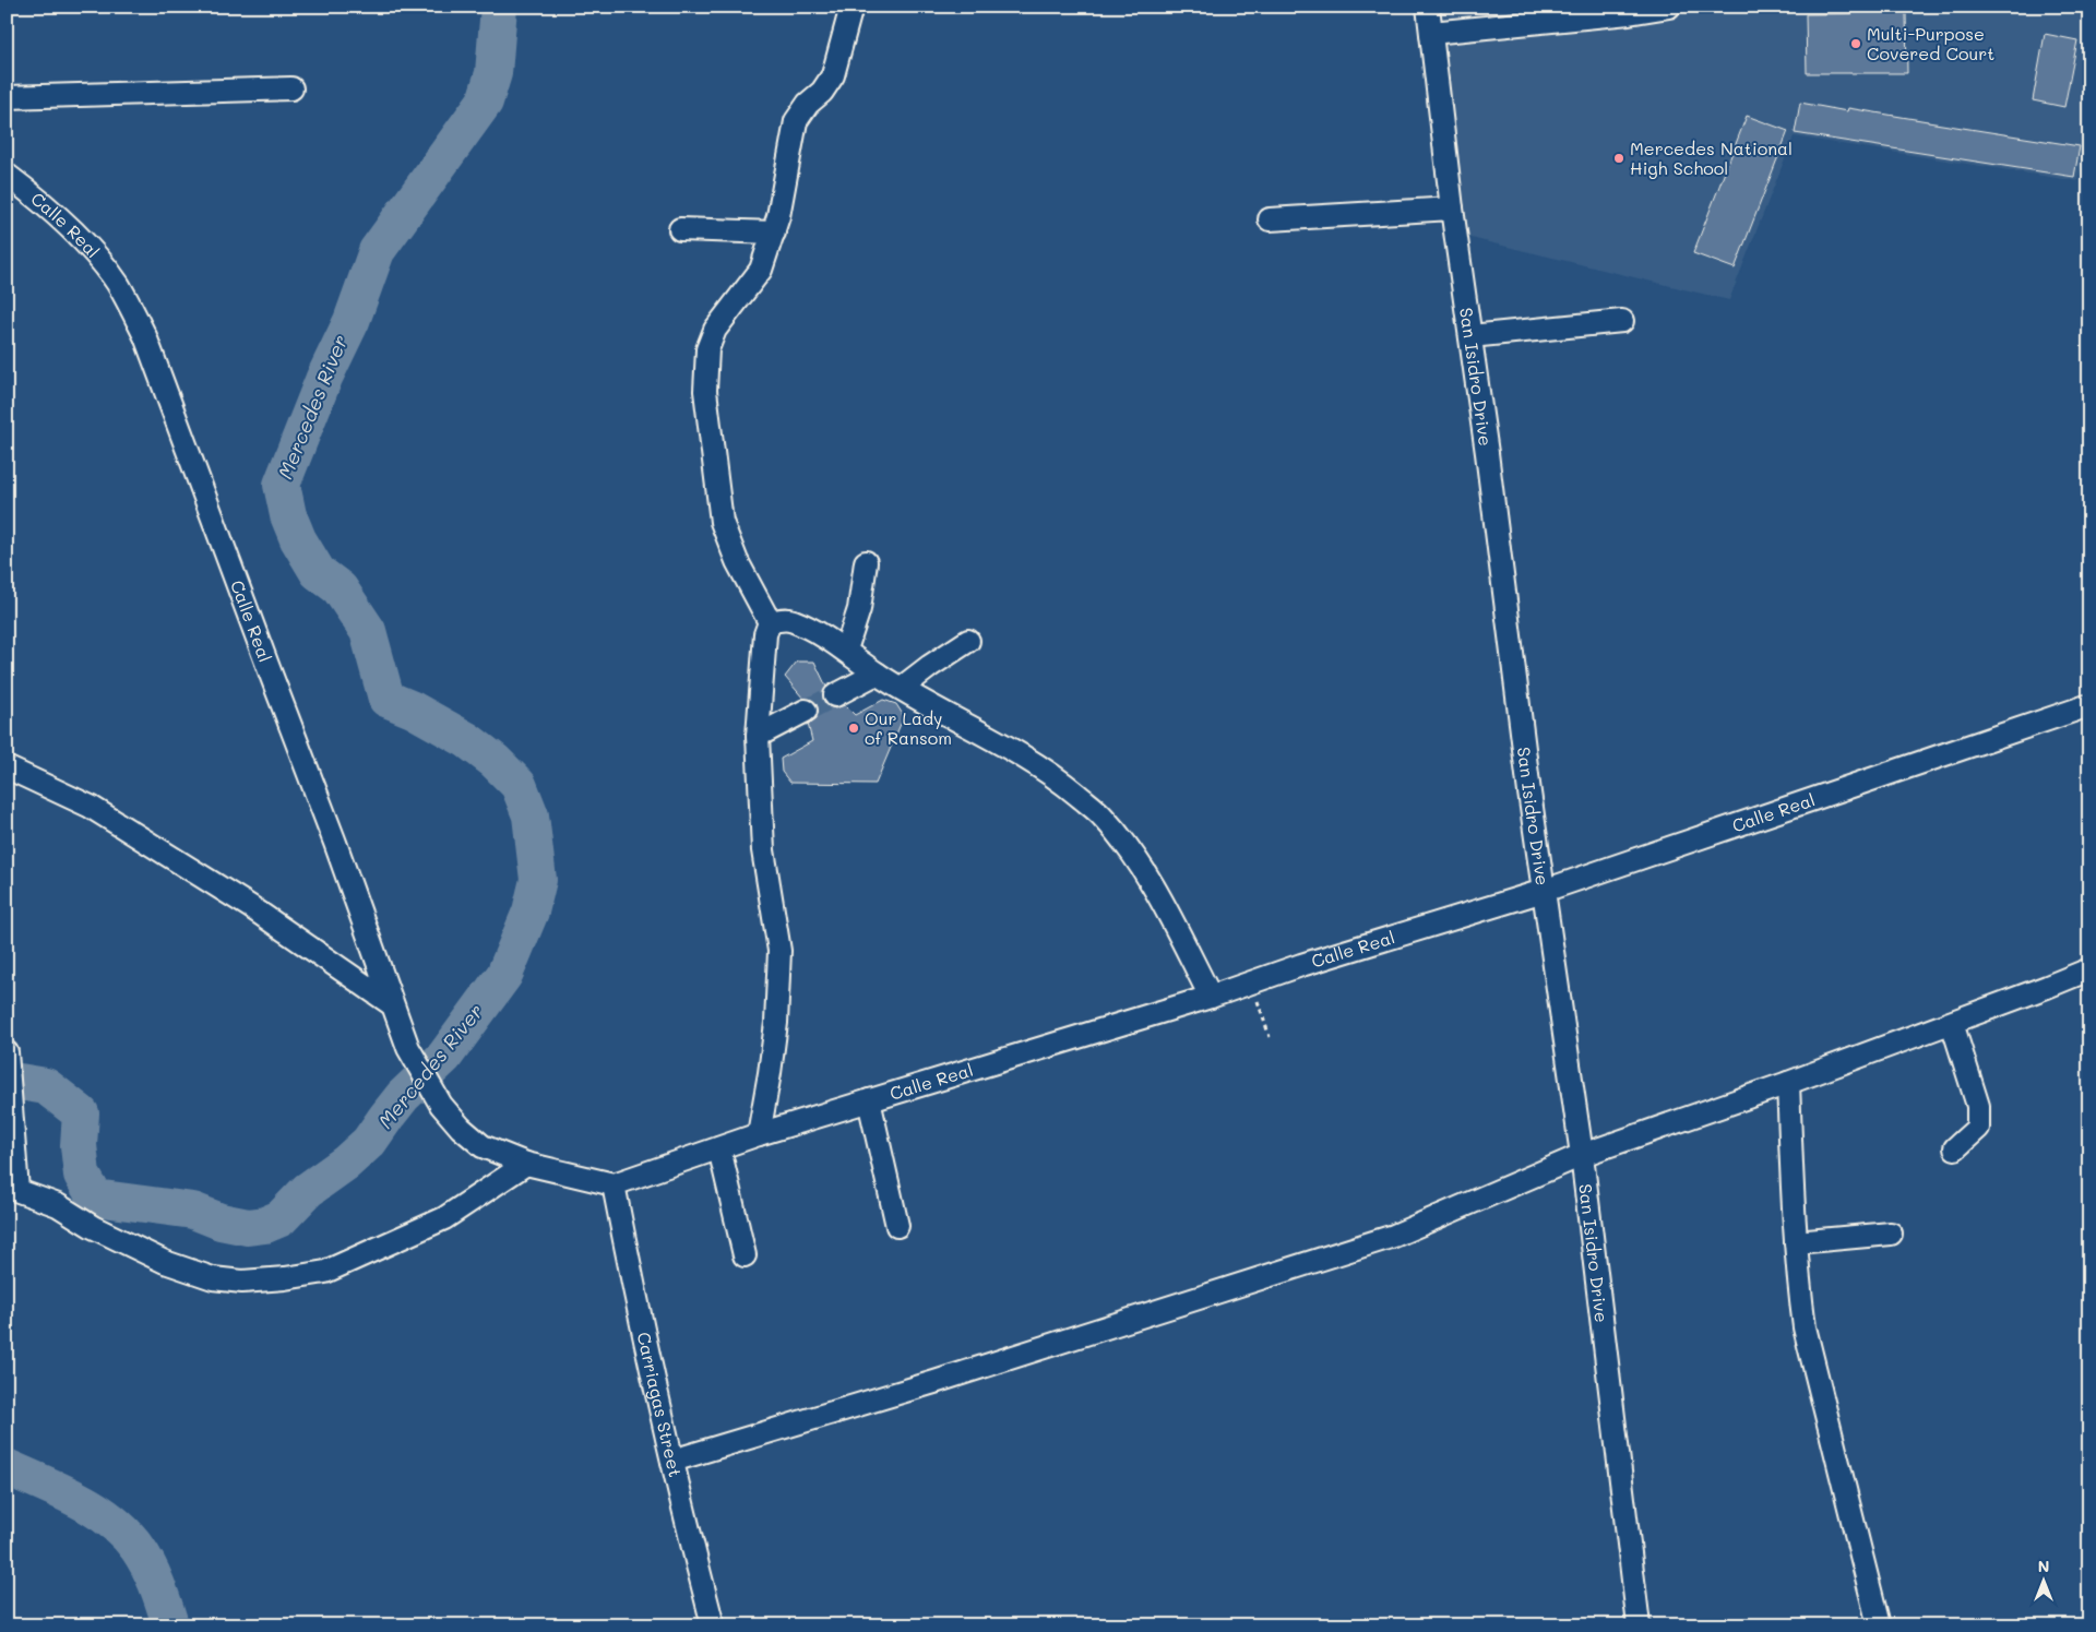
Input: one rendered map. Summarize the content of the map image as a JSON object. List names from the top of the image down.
{
  "streets": {
    "street": ["Calle Real", "San Isidro Drive", "Carriagas Street"]
  },
  "crossings": [
    ["Calle Real", "San Isidro Drive"],
    ["Calle Real", "Carriagas Street"]
  ],
  "water": ["Mercedes River"],
  "places": ["Multi-Purpose Covered Court", "Mercedes National High School", "Our Lady of Ransom"],
  "north": "top"
}
